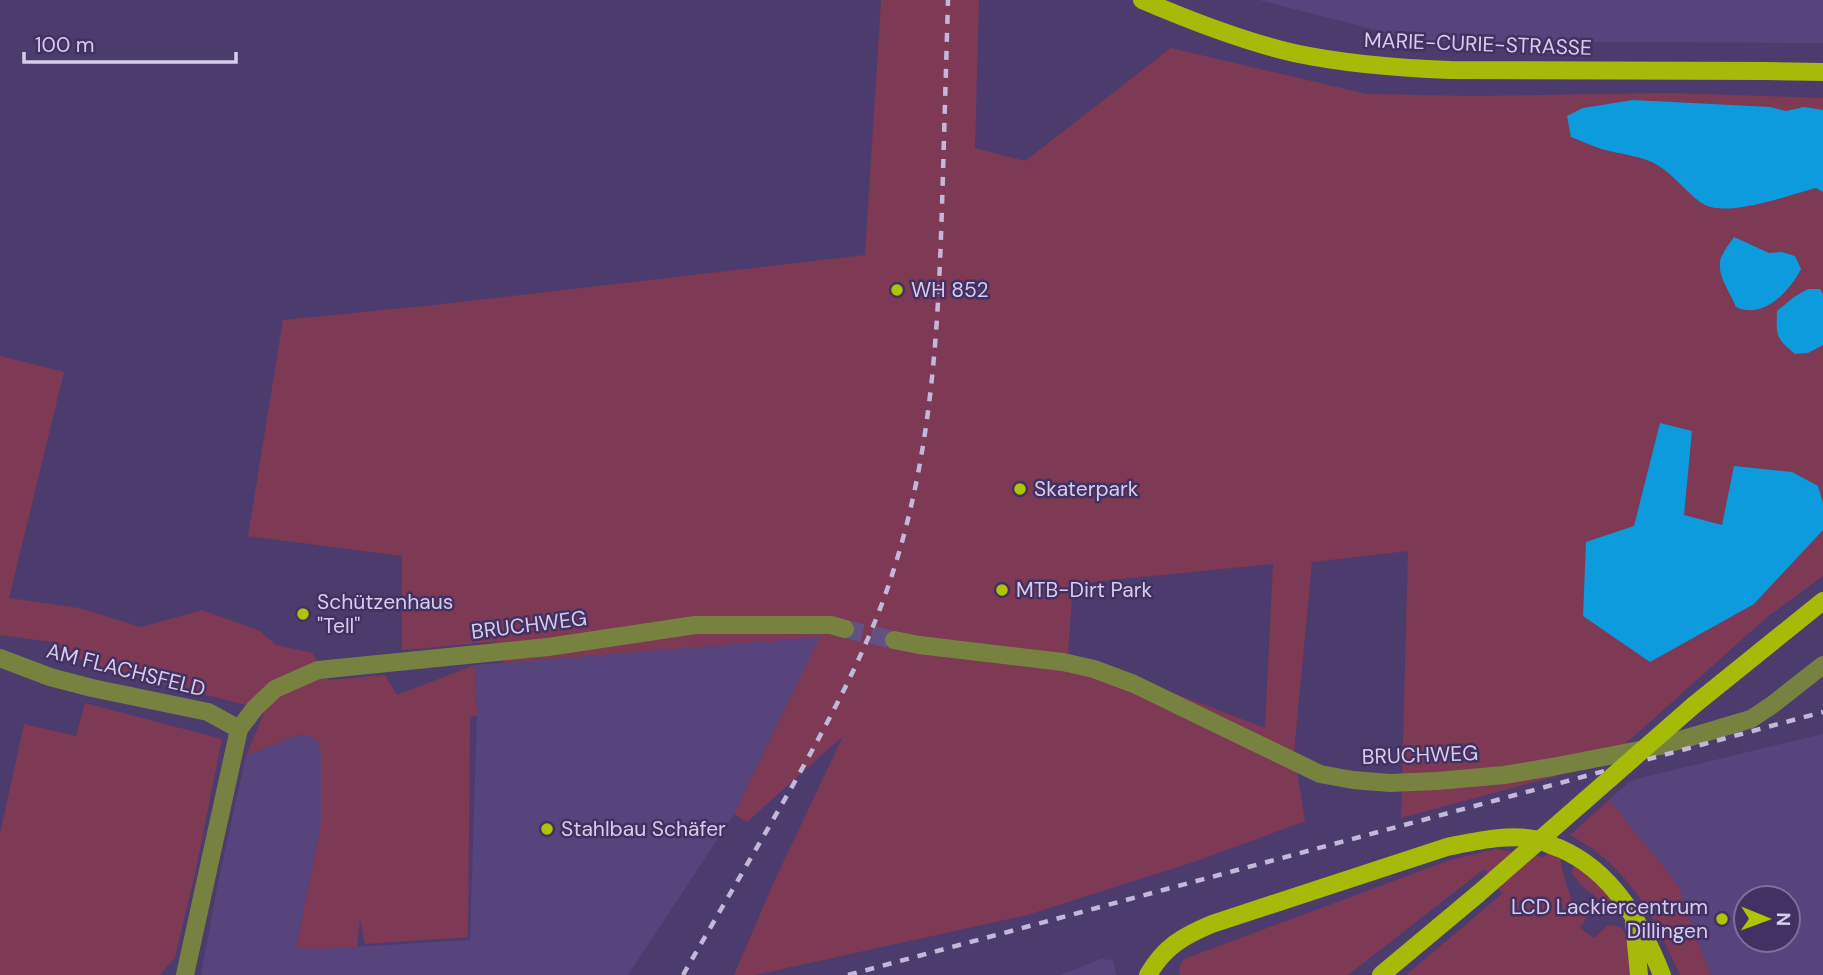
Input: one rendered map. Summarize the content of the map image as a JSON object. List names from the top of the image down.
{
  "streets": {
    "main road": ["MARIE-CURIE-STRASSE"],
    "street": ["BRUCHWEG", "AM FLACHSFELD"]
  },
  "crossings": [
    ["BRUCHWEG", "AM FLACHSFELD"]
  ],
  "places": [
    "WH 852",
    "Skaterpark",
    "MTB-Dirt Park",
    "Schützenhaus \"Tell\"",
    "Stahlbau Schäfer",
    "LCD Lackiercentrum Dillingen"
  ],
  "scale_bar": "100 m",
  "north": "right"
}
